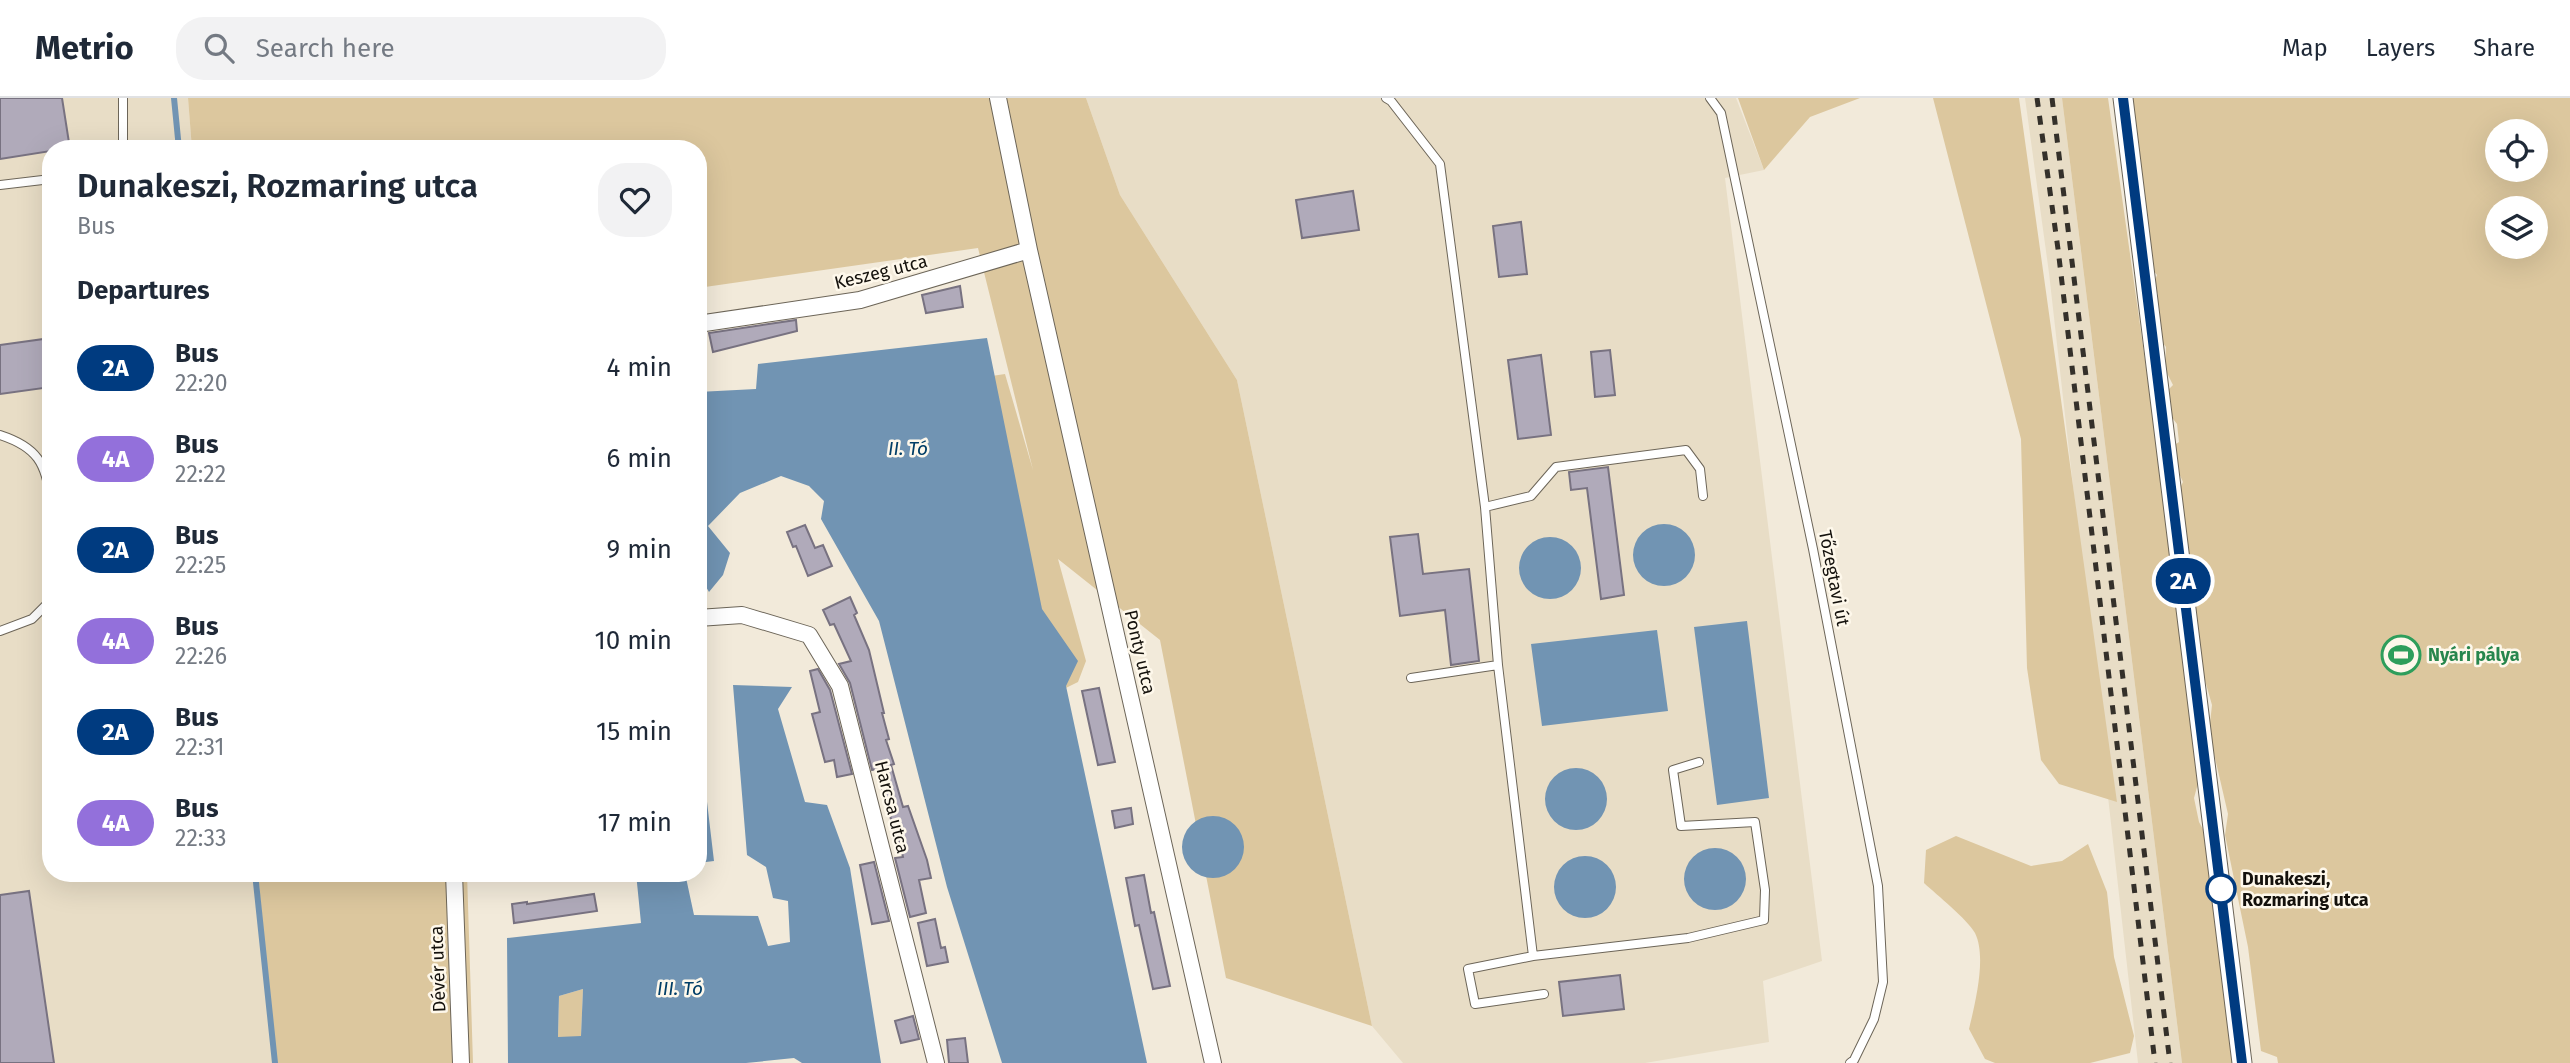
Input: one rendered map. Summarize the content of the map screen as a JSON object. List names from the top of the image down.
{
  "streets": {
    "street": [
      "Keszeg utca",
      "Ponty utca",
      "Harcsa utca",
      "Dévér utca"
    ],
    "lane": ["Tőzegtavi út"]
  },
  "crossings": [
    ["Keszeg utca", "Ponty utca"]
  ],
  "water": ["II. Tó", "III. Tó"],
  "places": {
    "sports": ["Nyári pálya"],
    "other": ["Dunakeszi, Rozmaring utca"]
  },
  "lines": ["bus line 2A"],
  "page": {
    "header": "Metrio",
    "search": "Search here",
    "nav": ["Map", "Layers", "Share"],
    "on_map": "2A",
    "heading": [
      ["Dunakeszi, Rozmaring utca", "Bus"],
      "Departures"
    ],
    "list": [
      {
        "mark": "2A",
        "name": "Bus",
        "note": "22:20",
        "value": "4 min"
      },
      {
        "mark": "4A",
        "name": "Bus",
        "note": "22:22",
        "value": "6 min"
      },
      {
        "mark": "2A",
        "name": "Bus",
        "note": "22:25",
        "value": "9 min"
      },
      {
        "mark": "4A",
        "name": "Bus",
        "note": "22:26",
        "value": "10 min"
      },
      {
        "mark": "2A",
        "name": "Bus",
        "note": "22:31",
        "value": "15 min"
      },
      {
        "mark": "4A",
        "name": "Bus",
        "note": "22:33",
        "value": "17 min"
      }
    ]
  }
}
